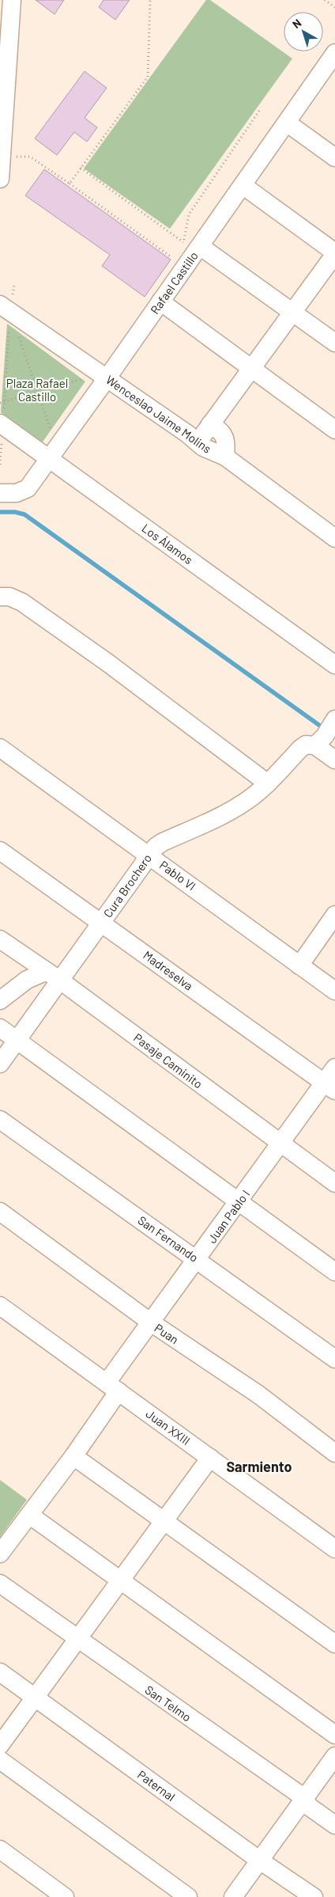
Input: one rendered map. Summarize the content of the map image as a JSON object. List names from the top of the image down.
{
  "streets": {
    "street": [
      "Rafael Castillo",
      "Wenceslao Jaime Molins",
      "Los Álamos",
      "Pablo VI",
      "Cura Brochero",
      "Madreselva",
      "Pasaje Caminito",
      "Juan Pablo I",
      "San Fernando",
      "Puan",
      "Juan XXIII",
      "San Telmo",
      "Paternal"
    ]
  },
  "crossings": [
    ["Rafael Castillo", "Wenceslao Jaime Molins"],
    ["Rafael Castillo", "Los Álamos"],
    ["Pablo VI", "Cura Brochero"],
    ["Cura Brochero", "Madreselva"],
    ["Cura Brochero", "Pasaje Caminito"],
    ["Madreselva", "Juan Pablo I"],
    ["Pasaje Caminito", "Juan Pablo I"],
    ["Juan Pablo I", "San Fernando"],
    ["Juan Pablo I", "Puan"],
    ["Juan Pablo I", "Juan XXIII"]
  ],
  "districts": ["Sarmiento"],
  "parks": ["Plaza Rafael Castillo"],
  "north": "top left"
}
